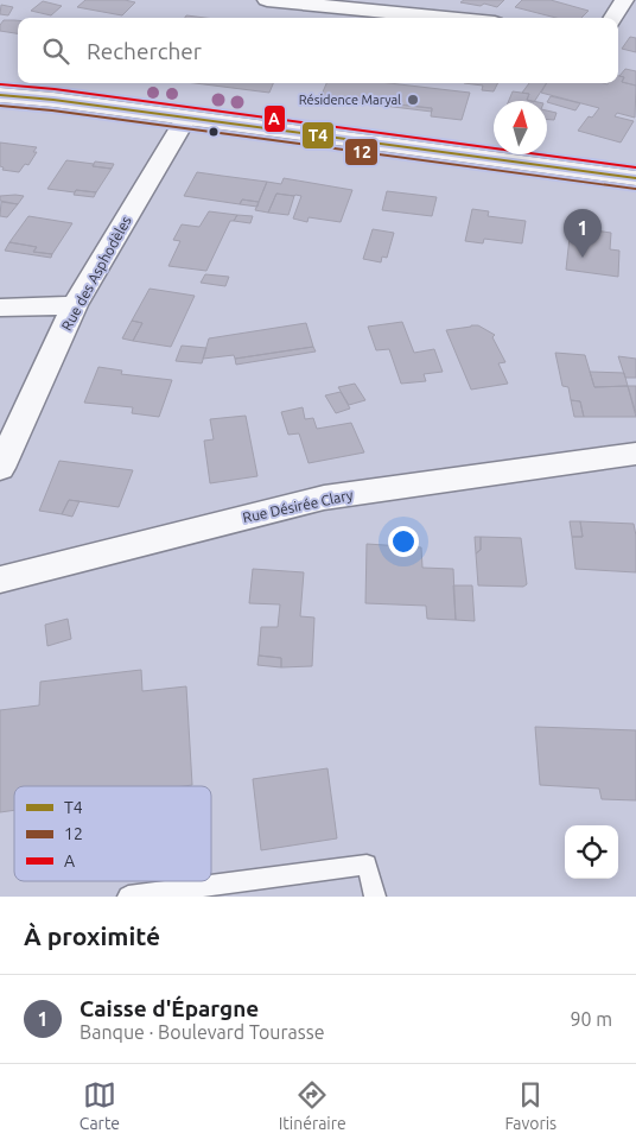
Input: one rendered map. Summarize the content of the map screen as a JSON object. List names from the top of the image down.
{
  "streets": {
    "street": ["Rue des Asphodèles", "Rue Désirée Clary"]
  },
  "places": ["Résidence Maryal"],
  "lines": ["transit line A", "transit line T4", "transit line 12"],
  "legend": ["T4", "12", "A"],
  "north": "top",
  "page": {
    "search": "Rechercher",
    "pins": "1",
    "heading": "À proximité",
    "list": [
      {
        "mark": "1",
        "name": "Caisse d'Épargne",
        "note": "Banque · Boulevard Tourasse",
        "value": "90 m"
      }
    ],
    "nav": ["Carte", "Itinéraire", "Favoris"]
  }
}
